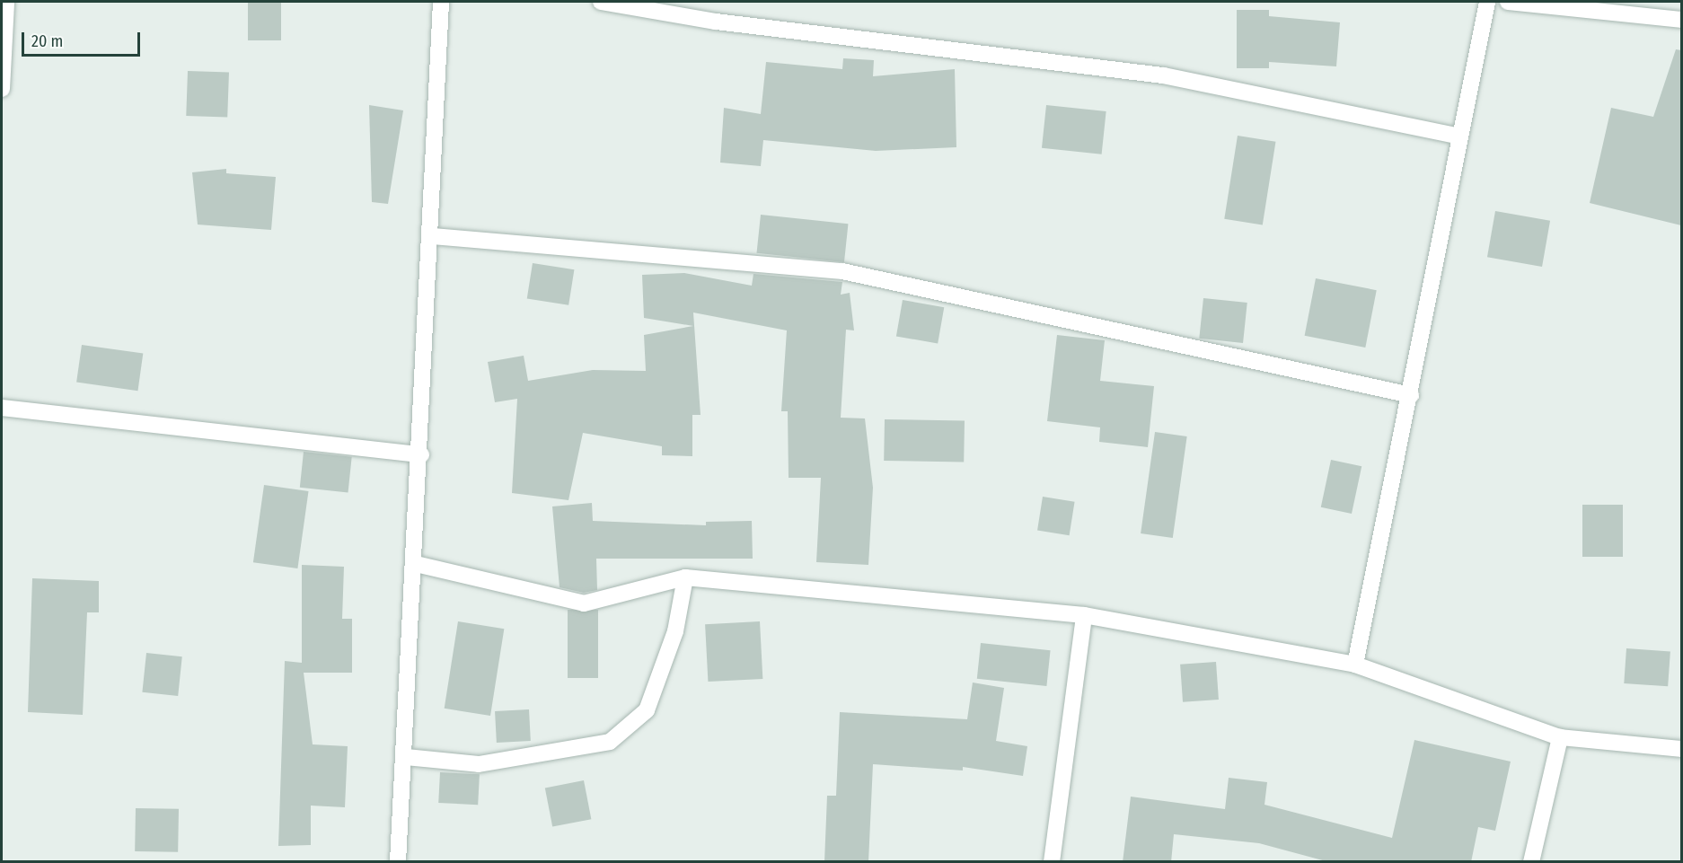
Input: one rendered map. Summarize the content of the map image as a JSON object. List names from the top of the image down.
{
  "scale_bar": "20 m"
}
